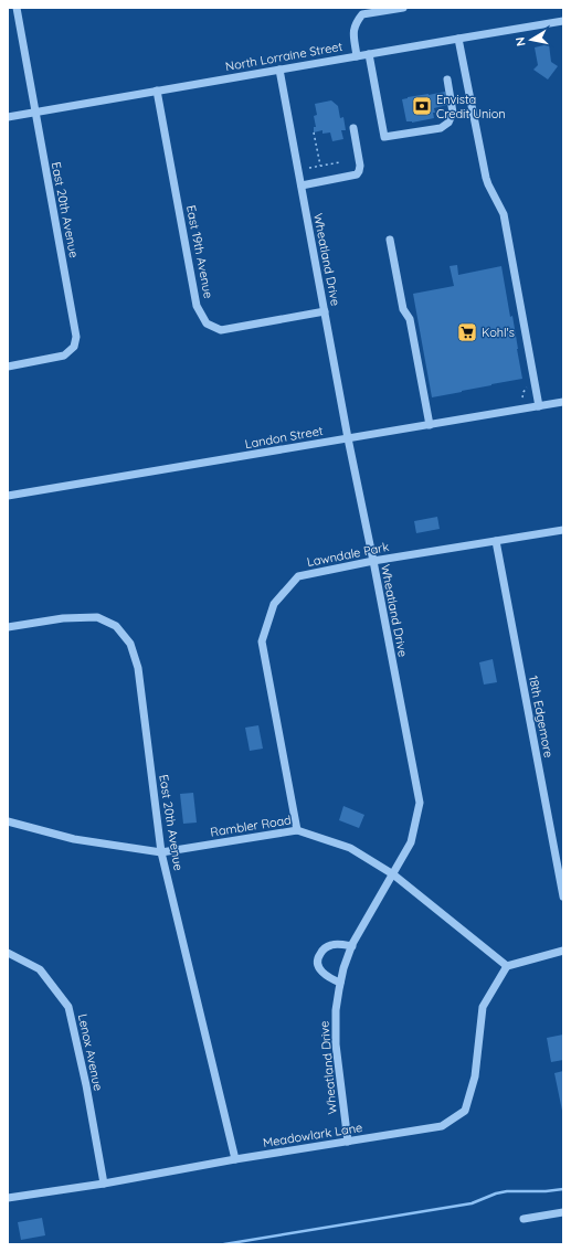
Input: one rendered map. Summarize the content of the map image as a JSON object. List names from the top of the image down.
{
  "streets": {
    "street": [
      "North Lorraine Street",
      "East 20th Avenue",
      "East 19th Avenue",
      "Wheatland Drive",
      "Landon Street",
      "Lawndale Park",
      "18th Edgemore",
      "Rambler Road",
      "Lenox Avenue",
      "Meadowlark Lane"
    ]
  },
  "crossings": [
    ["North Lorraine Street", "East 20th Avenue"],
    ["North Lorraine Street", "East 19th Avenue"],
    ["North Lorraine Street", "Wheatland Drive"],
    ["East 20th Avenue", "Rambler Road"],
    ["East 20th Avenue", "Meadowlark Lane"],
    ["East 19th Avenue", "Wheatland Drive"],
    ["Wheatland Drive", "Landon Street"],
    ["Wheatland Drive", "Lawndale Park"],
    ["Wheatland Drive", "Rambler Road"],
    ["Wheatland Drive", "Meadowlark Lane"],
    ["Lawndale Park", "18th Edgemore"],
    ["Lawndale Park", "Rambler Road"],
    ["Rambler Road", "Meadowlark Lane"],
    ["Lenox Avenue", "Meadowlark Lane"]
  ],
  "places": {
    "bank": ["Envista Credit Union"],
    "supermarket": ["Kohl's"]
  },
  "north": "left"
}
